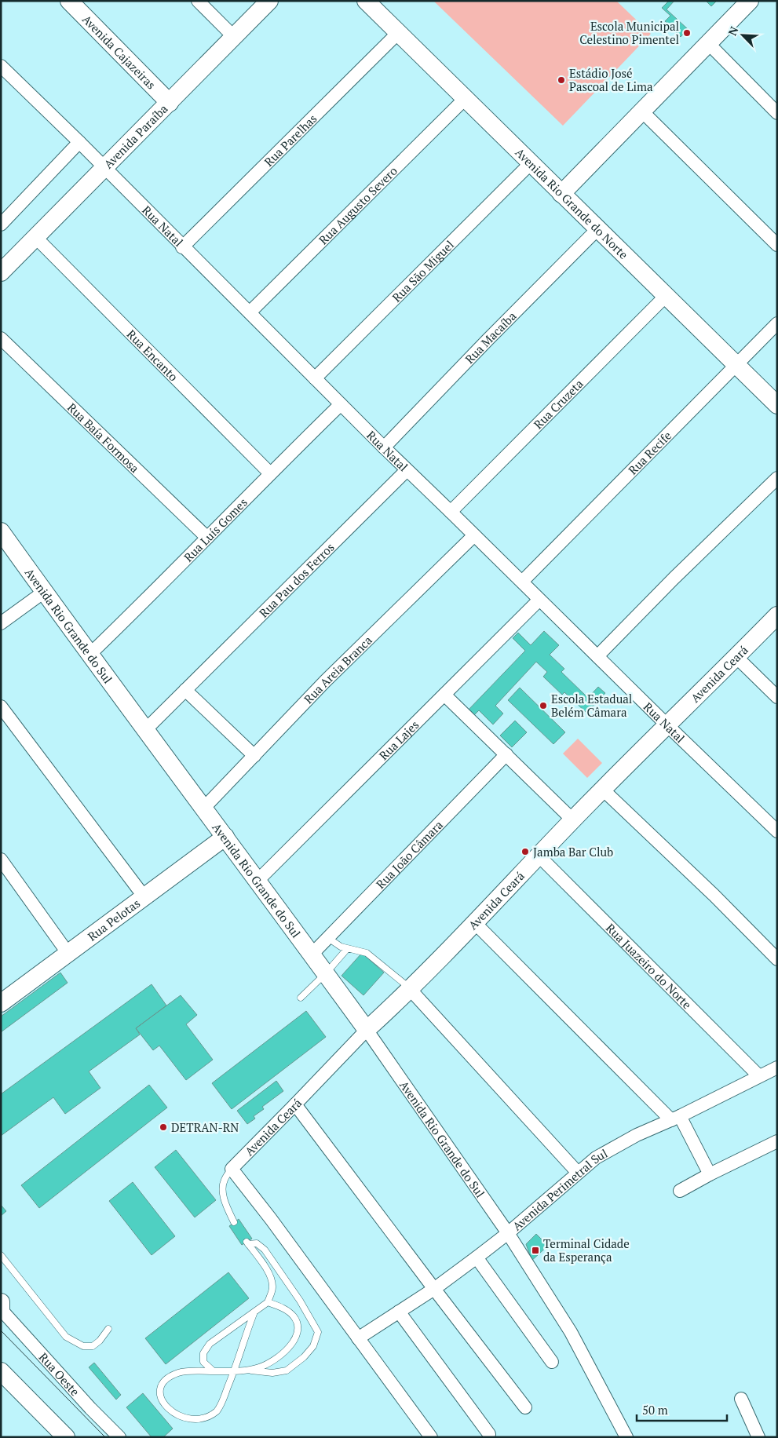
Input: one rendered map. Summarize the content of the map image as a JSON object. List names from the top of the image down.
{
  "streets": {
    "street": [
      "Avenida Cajazeiras",
      "Avenida Paraíba",
      "Rua Parelhas",
      "Avenida Rio Grande do Norte",
      "Rua Augusto Severo",
      "Rua Natal",
      "Rua São Miguel",
      "Rua Macaíba",
      "Rua Encanto",
      "Rua Cruzeta",
      "Rua Baía Formosa",
      "Rua Recife",
      "Rua Luís Gomes",
      "Rua Pau dos Ferros",
      "Avenida Rio Grande do Sul",
      "Rua Areia Branca",
      "Avenida Ceará",
      "Rua Lajes",
      "Rua João Câmara",
      "Rua Pelotas",
      "Rua Juazeiro do Norte",
      "Avenida Perimetral Sul",
      "Rua Oeste"
    ]
  },
  "crossings": [
    ["Avenida Cajazeiras", "Avenida Paraíba"],
    ["Avenida Paraíba", "Rua Natal"],
    ["Avenida Paraíba", "Rua Encanto"],
    ["Rua Parelhas", "Avenida Rio Grande do Norte"],
    ["Rua Parelhas", "Rua Natal"],
    ["Avenida Rio Grande do Norte", "Rua Augusto Severo"],
    ["Avenida Rio Grande do Norte", "Rua São Miguel"],
    ["Avenida Rio Grande do Norte", "Rua Macaíba"],
    ["Avenida Rio Grande do Norte", "Rua Cruzeta"],
    ["Avenida Rio Grande do Norte", "Rua Recife"],
    ["Rua Augusto Severo", "Rua Natal"],
    ["Rua Natal", "Rua São Miguel"],
    ["Rua Natal", "Rua Macaíba"],
    ["Rua Natal", "Rua Cruzeta"],
    ["Rua Natal", "Rua Recife"],
    ["Rua Natal", "Rua Luís Gomes"],
    ["Rua Natal", "Rua Pau dos Ferros"],
    ["Rua Natal", "Rua Areia Branca"],
    ["Rua Natal", "Avenida Ceará"],
    ["Rua Natal", "Rua Lajes"],
    ["Rua Encanto", "Rua Luís Gomes"],
    ["Rua Baía Formosa", "Rua Luís Gomes"],
    ["Rua Luís Gomes", "Avenida Rio Grande do Sul"],
    ["Rua Pau dos Ferros", "Avenida Rio Grande do Sul"],
    ["Avenida Rio Grande do Sul", "Rua Areia Branca"],
    ["Avenida Rio Grande do Sul", "Avenida Ceará"],
    ["Avenida Rio Grande do Sul", "Rua Lajes"],
    ["Avenida Rio Grande do Sul", "Rua João Câmara"],
    ["Avenida Rio Grande do Sul", "Rua Pelotas"],
    ["Avenida Rio Grande do Sul", "Avenida Perimetral Sul"],
    ["Avenida Ceará", "Rua Juazeiro do Norte"],
    ["Rua Juazeiro do Norte", "Avenida Perimetral Sul"]
  ],
  "places": {
    "other": [
      "Escola Municipal Celestino Pimentel",
      "Estádio José Pascoal de Lima",
      "Escola Estadual Belém Câmara",
      "Jamba Bar Club",
      "DETRAN-RN"
    ],
    "transit": ["Terminal Cidade da Esperança"]
  },
  "scale_bar": "50 m",
  "north": "top left"
}
